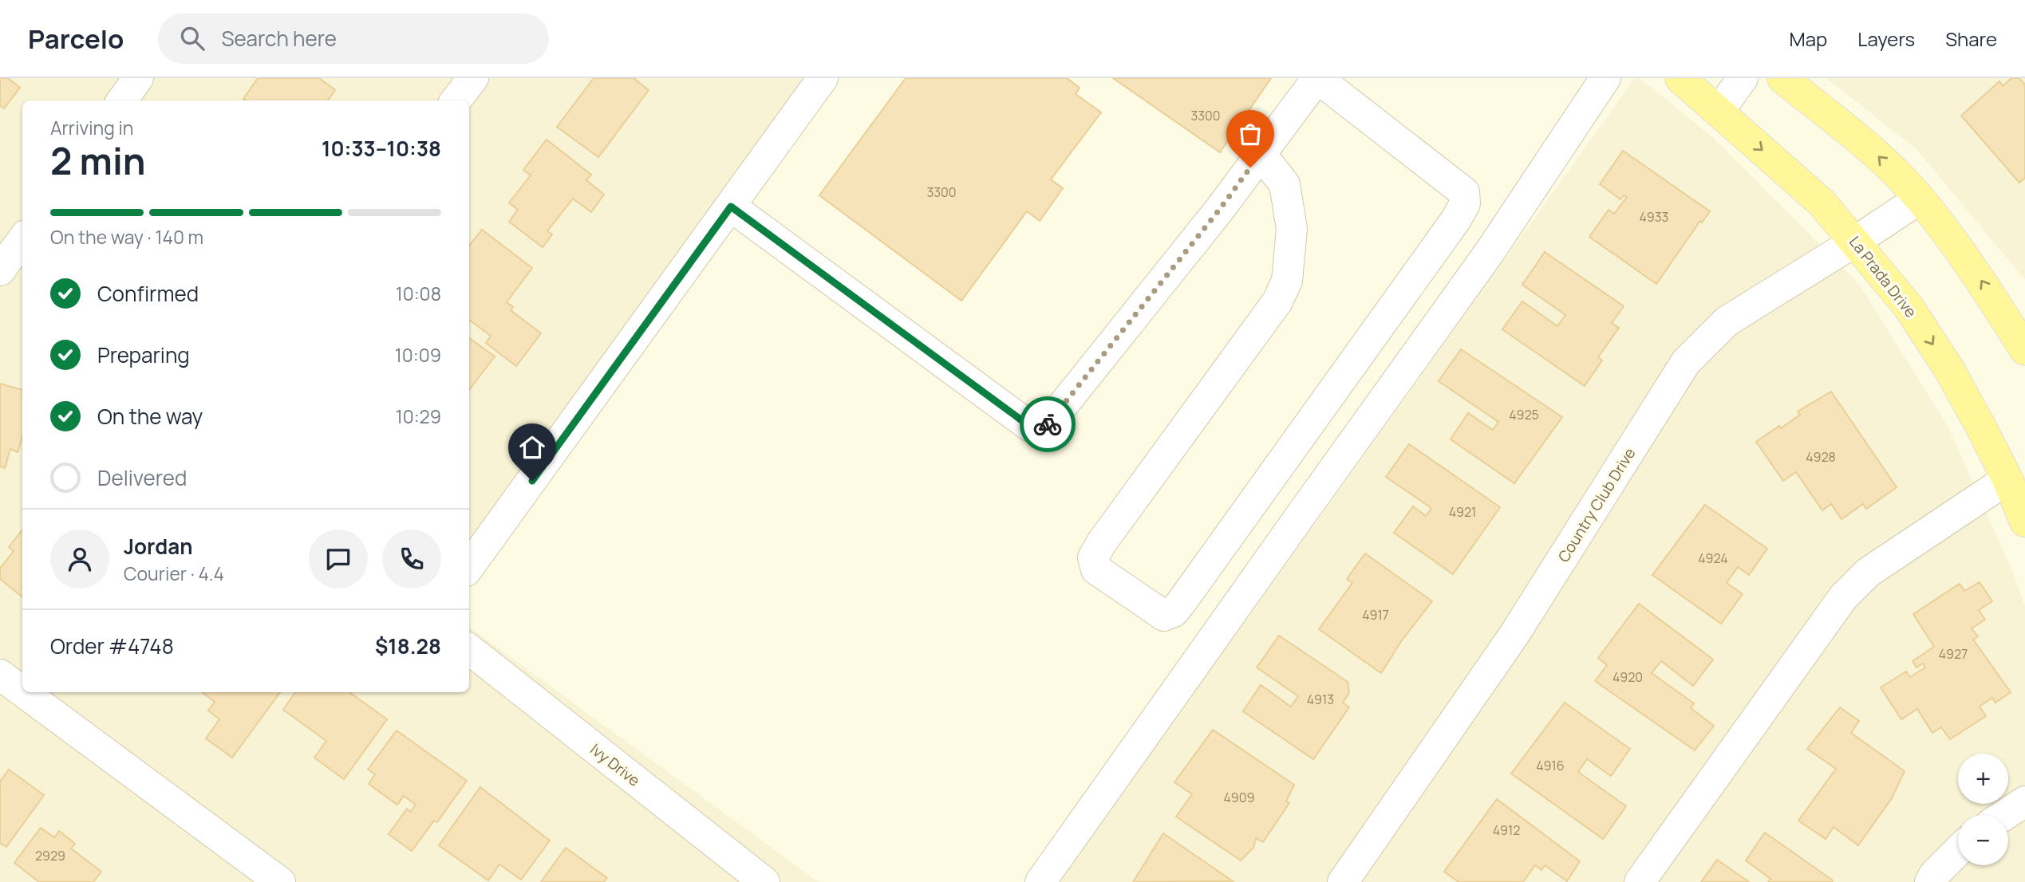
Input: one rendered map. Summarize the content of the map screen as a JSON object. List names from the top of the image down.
{
  "streets": {
    "main road": ["La Prada Drive"],
    "street": ["Country Club Drive", "Ivy Drive"]
  },
  "crossings": [
    ["La Prada Drive", "Country Club Drive"]
  ],
  "house_numbers": [
    "3300",
    "3300",
    "4933",
    "4925",
    "4928",
    "4921",
    "4924",
    "4917",
    "4927",
    "4920",
    "4913",
    "4916",
    "4909",
    "4912",
    "2929"
  ],
  "page": {
    "header": "Parcelo",
    "search": "Search here",
    "nav": ["Map", "Layers", "Share"],
    "heading": ["2 min", "Arriving in", "10:33–10:38"],
    "panel": [
      "Jordan",
      "Courier · 4.4",
      "Order #4748",
      "$18.28"
    ],
    "bar": "On the way · 140 m",
    "list": [
      ["Confirmed", "10:08"],
      ["Preparing", "10:09"],
      ["On the way", "10:29"],
      "Delivered"
    ],
    "map_buttons": ["+", "−"]
  }
}
